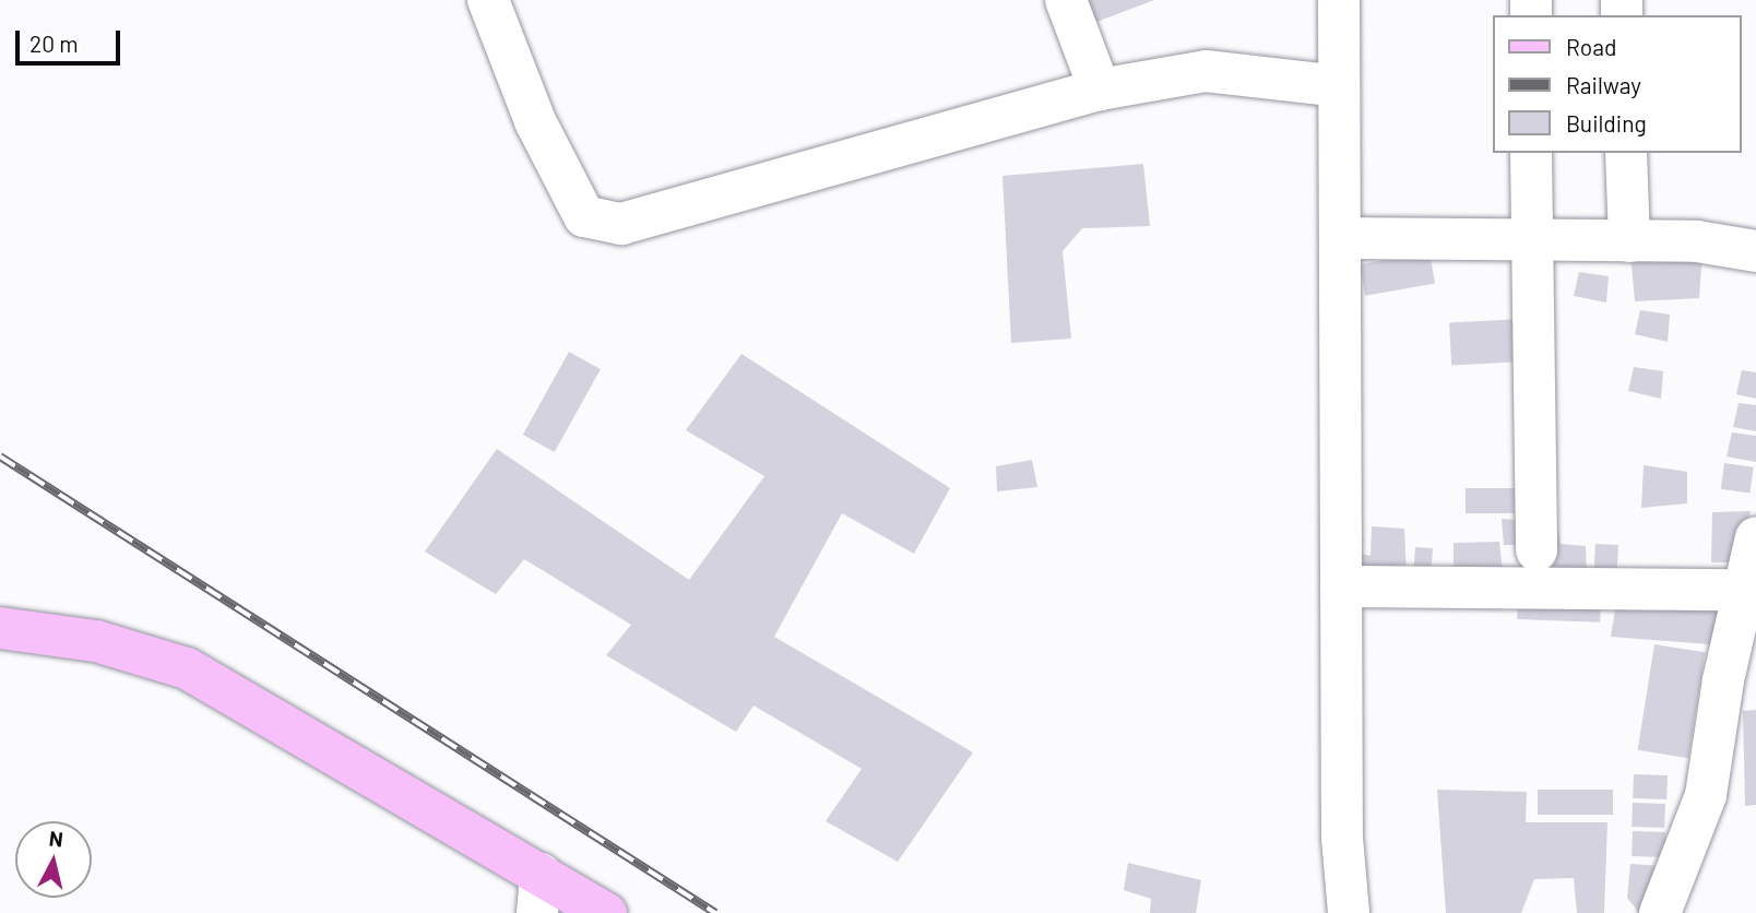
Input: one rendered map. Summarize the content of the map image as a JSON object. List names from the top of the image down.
{
  "legend": ["Road", "Railway", "Building"],
  "scale_bar": "20 m",
  "north": "top"
}
